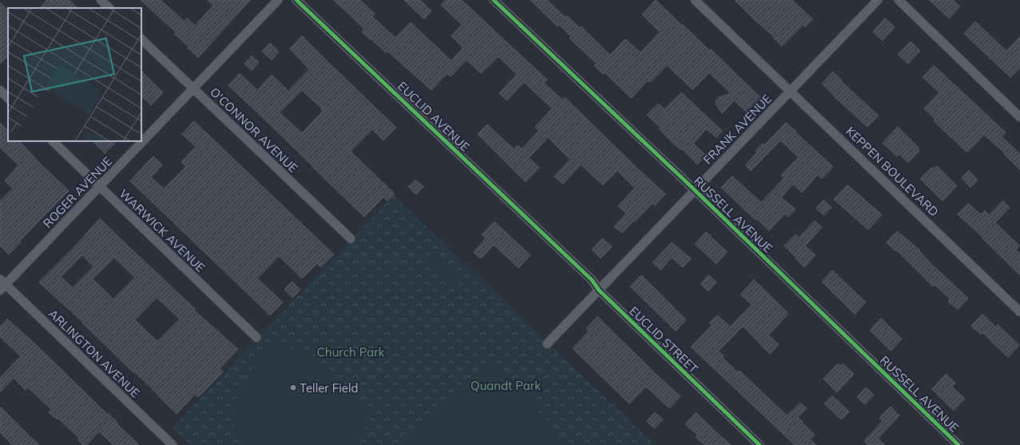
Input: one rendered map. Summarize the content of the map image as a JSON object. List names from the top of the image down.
{
  "streets": {
    "street": [
      "EUCLID AVENUE",
      "FRANK AVENUE",
      "O'CONNOR AVENUE",
      "KEPPEN BOULEVARD",
      "ROGER AVENUE",
      "RUSSELL AVENUE",
      "WARWICK AVENUE",
      "EUCLID STREET",
      "ARLINGTON AVENUE"
    ]
  },
  "crossings": [
    ["EUCLID AVENUE", "EUCLID STREET"],
    ["FRANK AVENUE", "KEPPEN BOULEVARD"],
    ["FRANK AVENUE", "RUSSELL AVENUE"],
    ["FRANK AVENUE", "EUCLID STREET"],
    ["O'CONNOR AVENUE", "ROGER AVENUE"],
    ["ROGER AVENUE", "WARWICK AVENUE"],
    ["ROGER AVENUE", "ARLINGTON AVENUE"]
  ],
  "parks": ["Church Park", "Quandt Park"],
  "places": ["Teller Field"]
}
